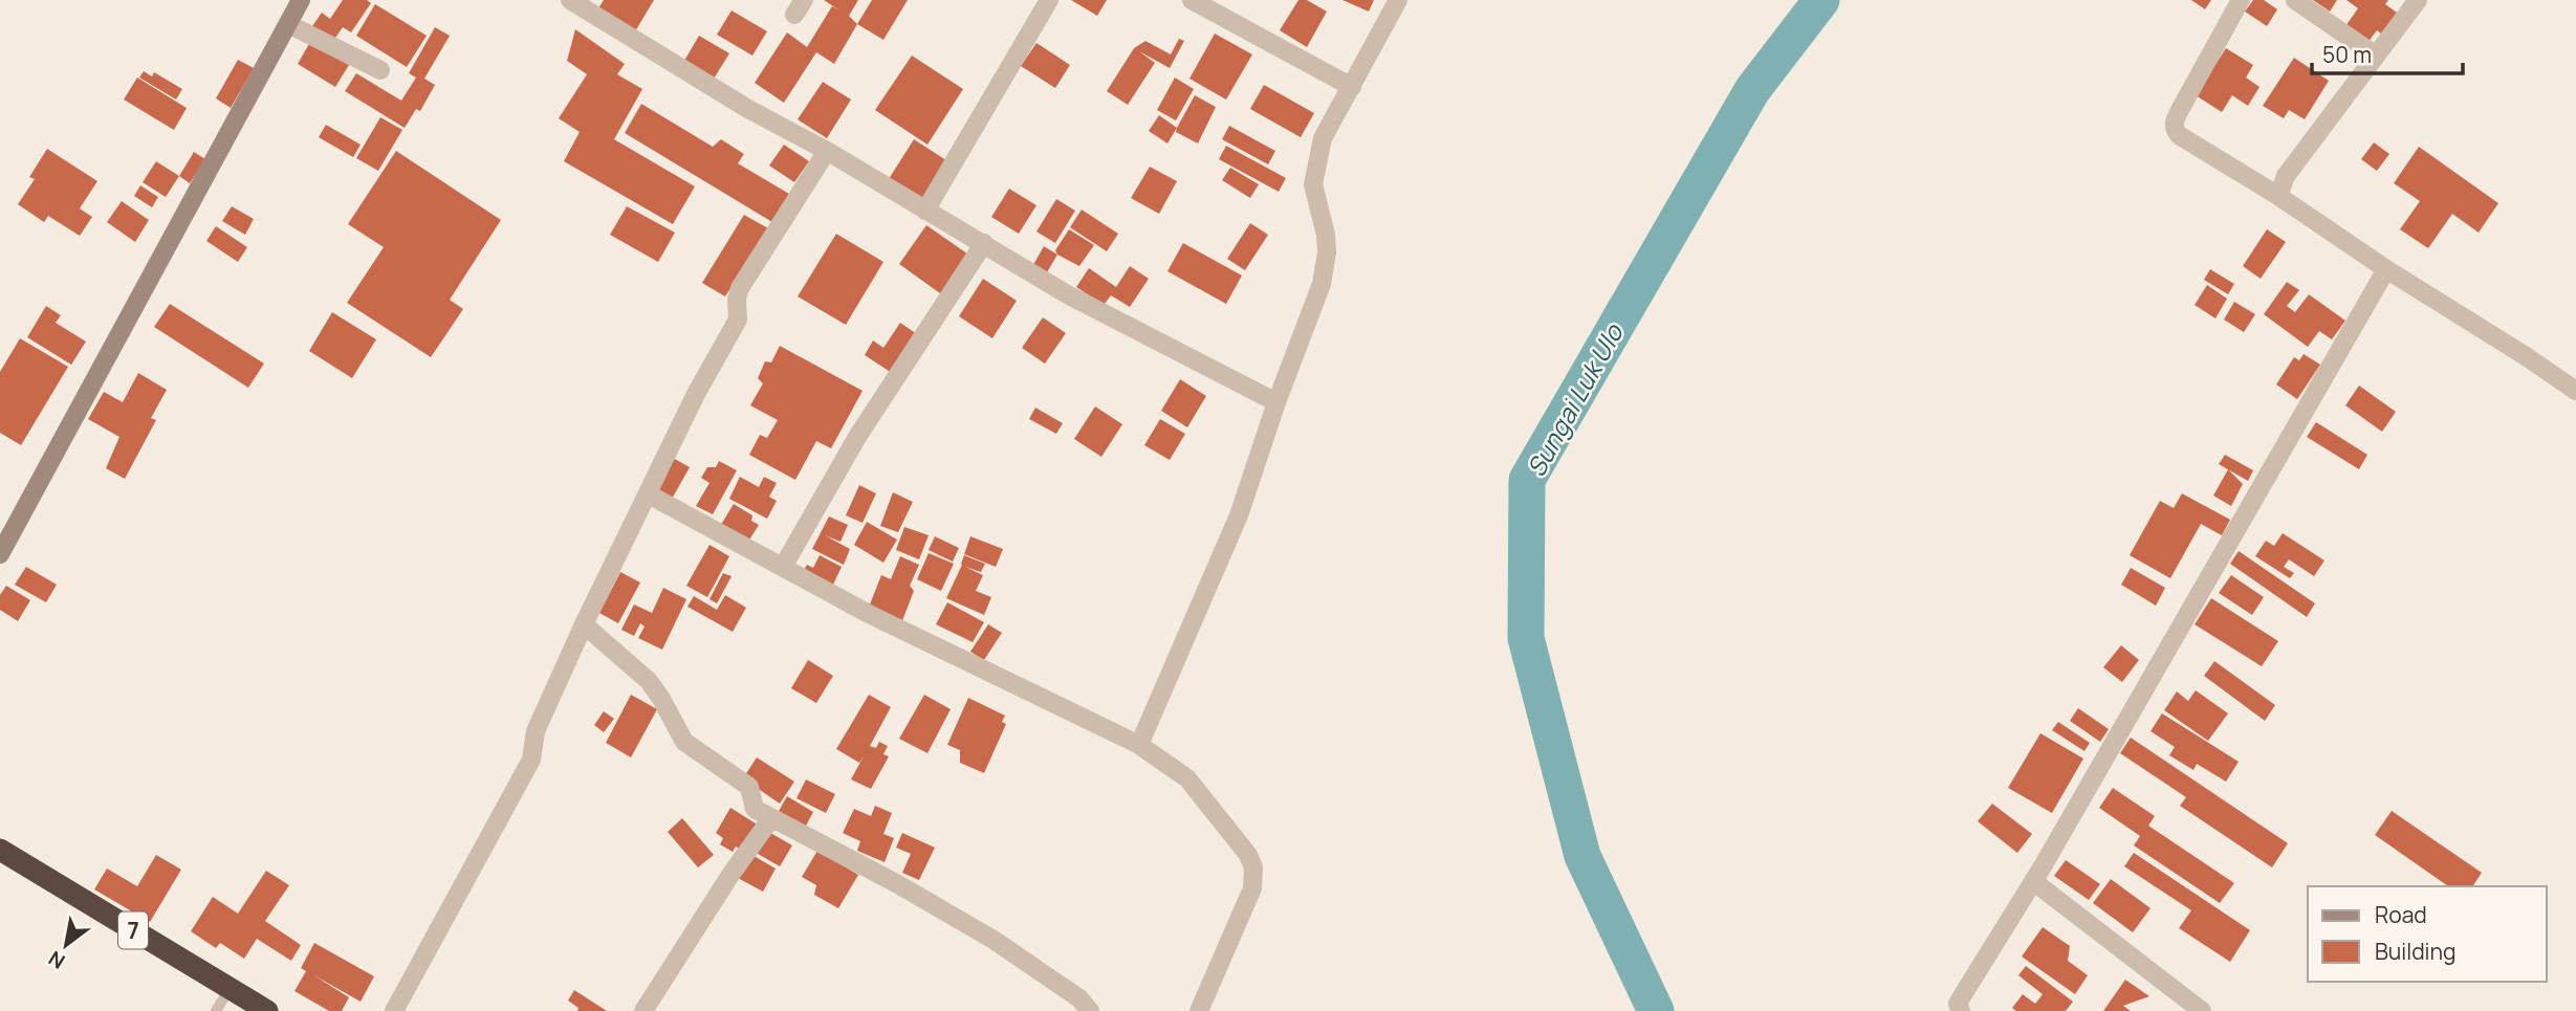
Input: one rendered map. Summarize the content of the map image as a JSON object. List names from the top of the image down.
{
  "streets": {
    "highway": ["7"]
  },
  "water": ["Sungai Luk Ulo"],
  "legend": ["Road", "Building"],
  "scale_bar": "50 m",
  "north": "bottom left"
}
